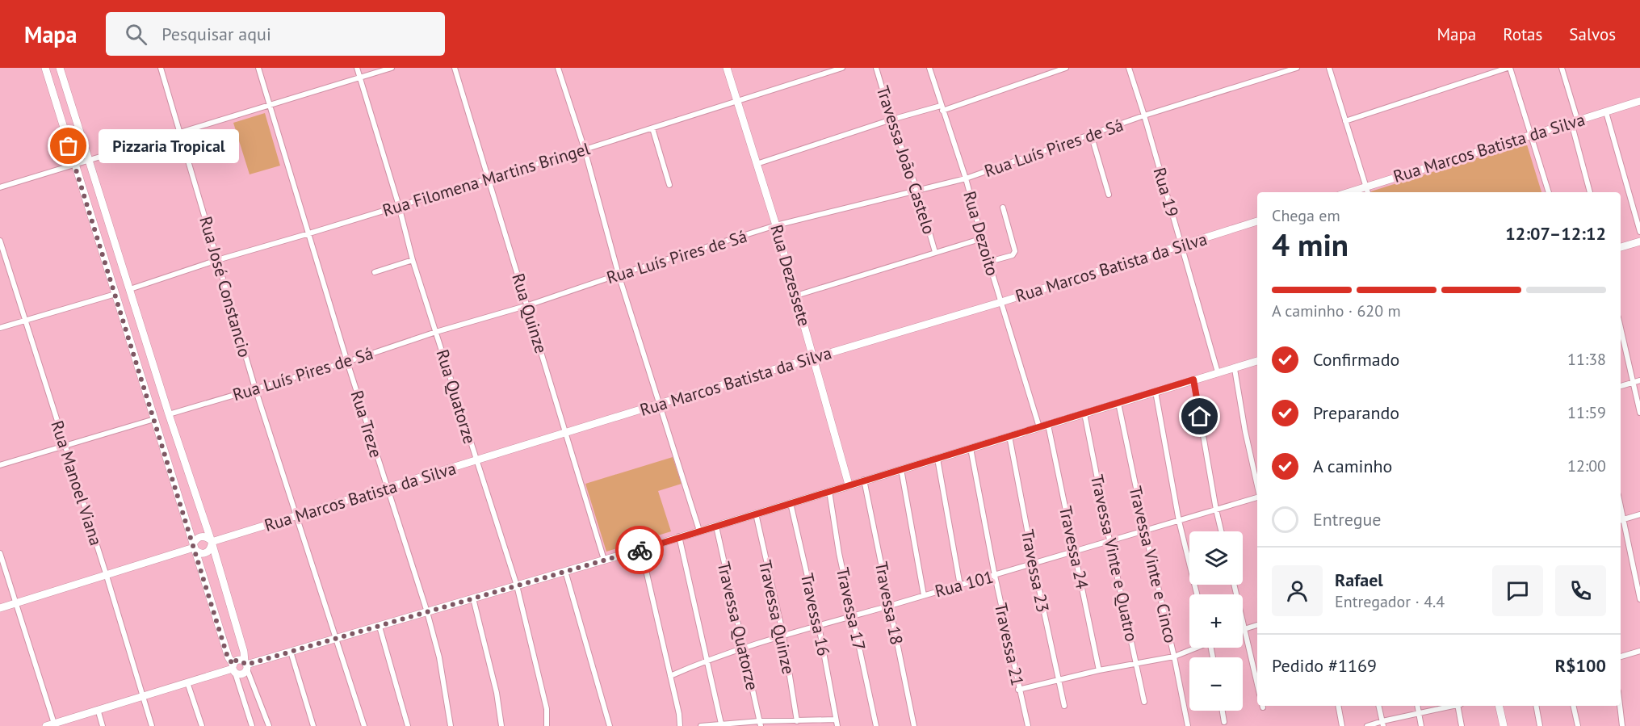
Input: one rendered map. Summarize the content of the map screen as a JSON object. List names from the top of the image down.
{
  "streets": {
    "main road": ["Rua Marcos Batista da Silva", "Rua Dezessete"],
    "street": [
      "Rua Luís Pires de Sá",
      "Travessa João Castelo",
      "Rua Filomena Martins Bringel",
      "Rua 19",
      "Rua Dezoito",
      "Rua José Constancio",
      "Rua Quinze",
      "Rua Quatorze",
      "Rua Treze",
      "Rua Manoel Viana",
      "Travessa 24",
      "Travessa Vinte e Quatro",
      "Travessa Vinte e Cinco",
      "Travessa 23",
      "Rua 101",
      "Travessa 18",
      "Travessa 17",
      "Travessa 16",
      "Travessa Quinze",
      "Travessa Quatorze",
      "Travessa 21"
    ]
  },
  "crossings": [
    ["Rua Luís Pires de Sá", "Travessa João Castelo"],
    ["Rua Luís Pires de Sá", "Rua 19"],
    ["Rua Luís Pires de Sá", "Rua Dezoito"],
    ["Rua Luís Pires de Sá", "Rua Dezessete"],
    ["Rua Luís Pires de Sá", "Rua José Constancio"],
    ["Rua Luís Pires de Sá", "Rua Quinze"],
    ["Rua Luís Pires de Sá", "Rua Quatorze"],
    ["Rua Luís Pires de Sá", "Rua Treze"],
    ["Rua Marcos Batista da Silva", "Rua 19"],
    ["Rua Marcos Batista da Silva", "Rua Dezoito"],
    ["Rua Marcos Batista da Silva", "Rua Dezessete"],
    ["Rua Marcos Batista da Silva", "Rua José Constancio"],
    ["Rua Marcos Batista da Silva", "Rua Quinze"],
    ["Rua Marcos Batista da Silva", "Rua Quatorze"],
    ["Rua Marcos Batista da Silva", "Rua Treze"],
    ["Rua Filomena Martins Bringel", "Rua Dezessete"],
    ["Rua Filomena Martins Bringel", "Rua José Constancio"],
    ["Rua Filomena Martins Bringel", "Rua Quinze"],
    ["Rua Filomena Martins Bringel", "Rua Quatorze"],
    ["Rua Filomena Martins Bringel", "Rua Treze"],
    ["Travessa 24", "Rua 101"],
    ["Travessa Vinte e Quatro", "Rua 101"],
    ["Travessa Vinte e Cinco", "Rua 101"],
    ["Travessa 23", "Rua 101"],
    ["Rua 101", "Travessa 18"],
    ["Rua 101", "Travessa 17"],
    ["Rua 101", "Travessa 16"],
    ["Rua 101", "Travessa Quinze"],
    ["Rua 101", "Travessa Quatorze"],
    ["Rua 101", "Travessa 21"]
  ],
  "places": ["Pizzaria Tropical"],
  "page": {
    "header": "Mapa",
    "search": "Pesquisar aqui",
    "nav": ["Mapa", "Rotas", "Salvos"],
    "bubble": "Pizzaria Tropical",
    "heading": ["4 min", "Chega em", "12:07–12:12"],
    "panel": [
      "Rafael",
      "Entregador · 4.4",
      "Pedido #1169",
      "R$100"
    ],
    "bar": "A caminho · 620 m",
    "list": [
      ["Confirmado", "11:38"],
      ["Preparando", "11:59"],
      ["A caminho", "12:00"],
      "Entregue"
    ],
    "map_buttons": ["+", "−"]
  }
}
